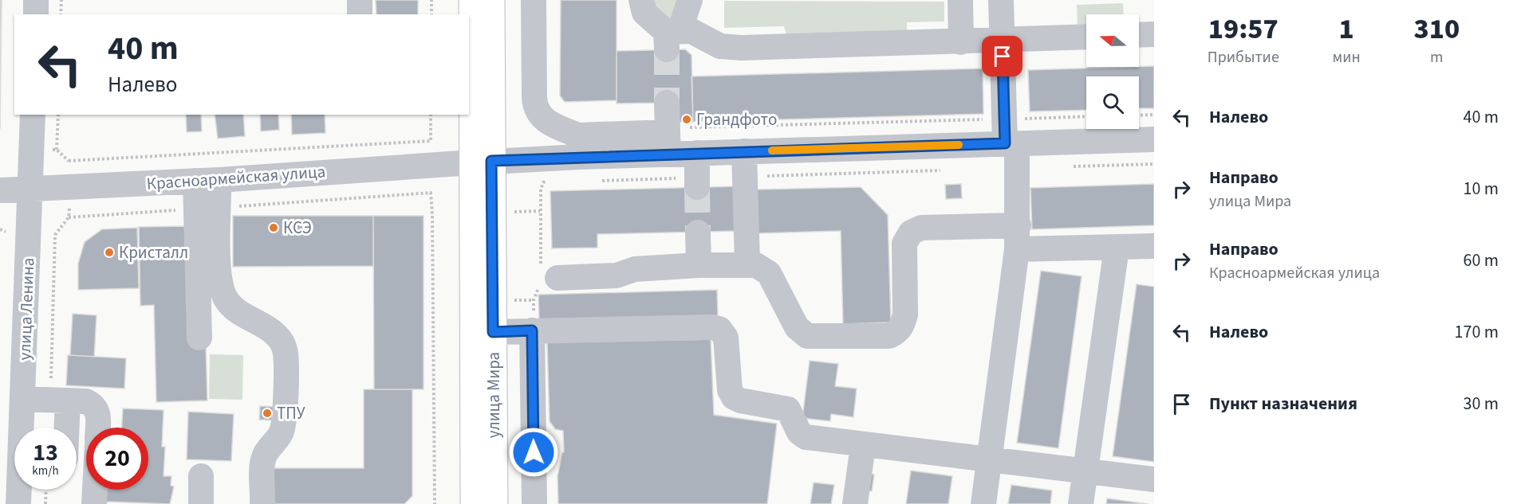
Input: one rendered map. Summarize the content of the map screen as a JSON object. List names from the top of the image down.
{
  "streets": {
    "main road": ["улица Мира"],
    "street": ["Красноармейская улица", "улица Ленина"]
  },
  "crossings": [
    ["Красноармейская улица", "улица Ленина"],
    ["Красноармейская улица", "улица Мира"]
  ],
  "places": [
    "Грандфото",
    "КСЭ",
    "Кристалл",
    "ТПУ"
  ],
  "north": "left",
  "page": {
    "eta": [
      "19:57",
      "Прибытие",
      "1",
      "мин",
      "310",
      "m"
    ],
    "turn": ["40 m", "Налево"],
    "list": [
      {
        "name": "Налево",
        "value": "40 m"
      },
      {
        "name": "Направо",
        "note": "улица Мира",
        "value": "10 m"
      },
      {
        "name": "Направо",
        "note": "Красноармейская улица",
        "value": "60 m"
      },
      {
        "name": "Налево",
        "value": "170 m"
      },
      {
        "name": "Пункт назначения",
        "value": "30 m"
      }
    ],
    "speed": "13 km/h",
    "limit": "20"
  }
}
